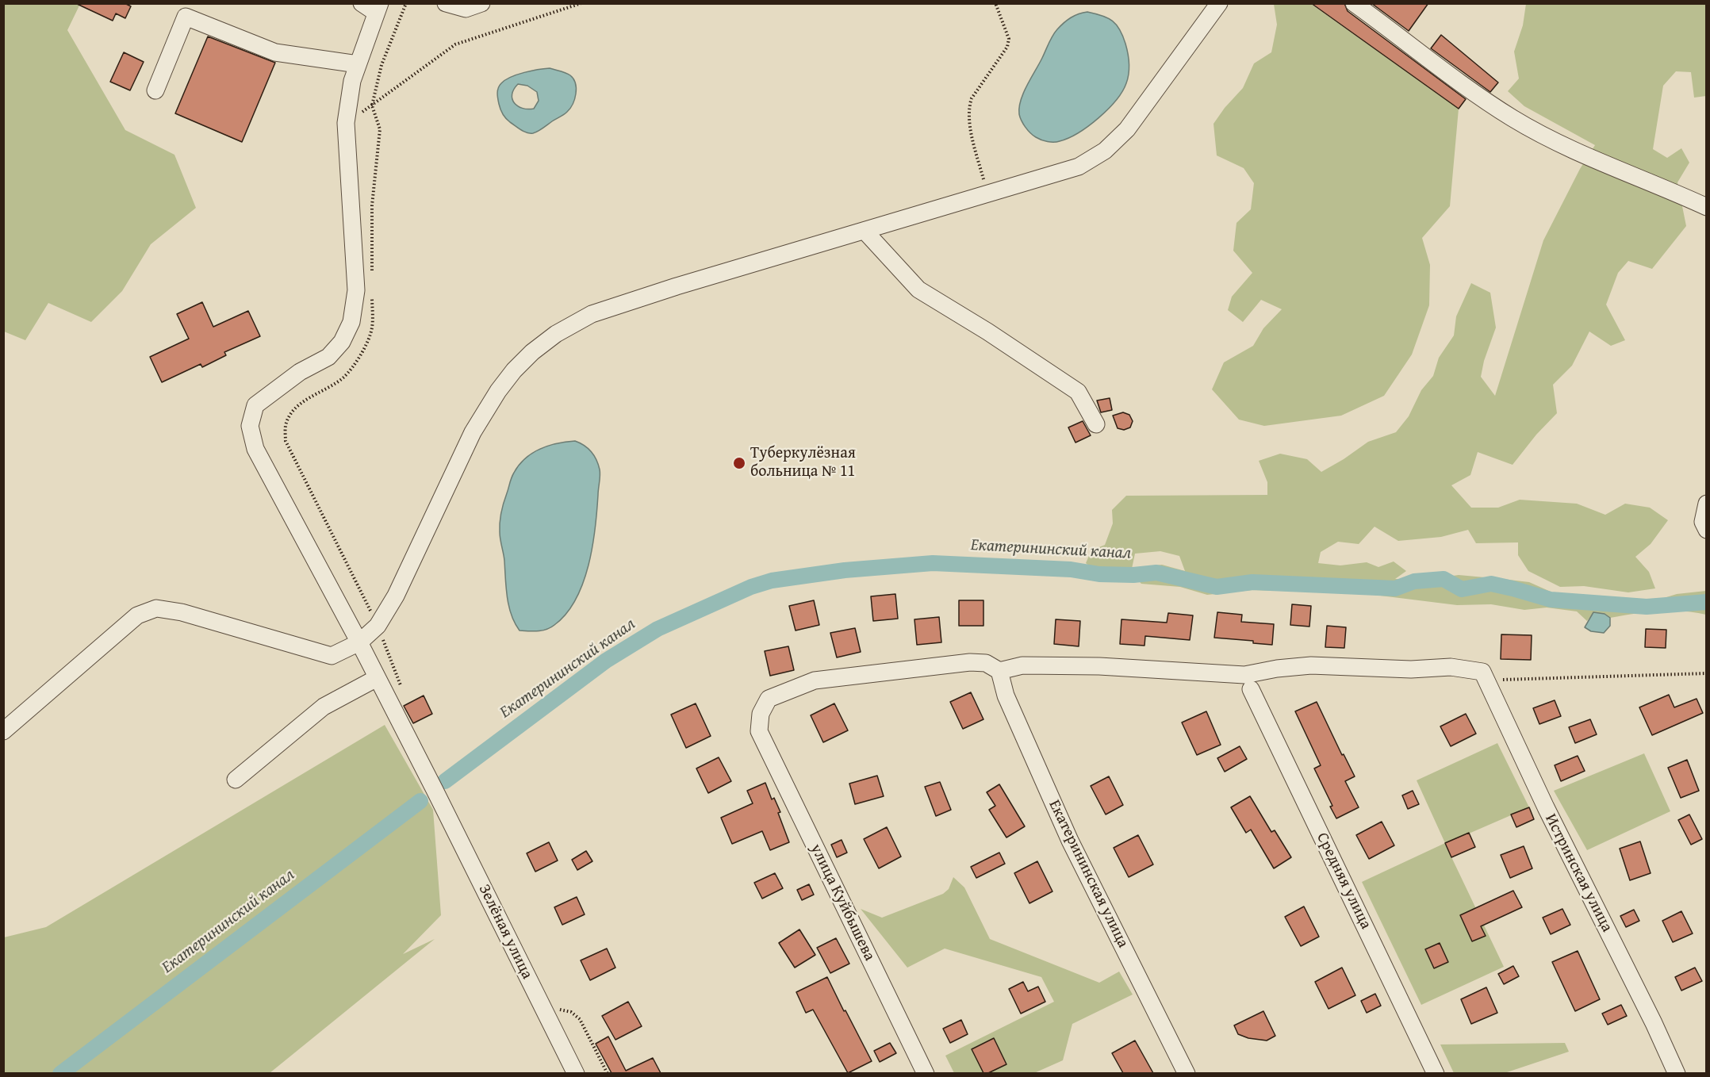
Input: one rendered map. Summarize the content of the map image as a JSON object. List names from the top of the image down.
{
  "streets": {
    "street": [
      "Истринская улица",
      "Екатерининская улица",
      "Средняя улица",
      "улица Куйбышева",
      "Зелёная улица"
    ]
  },
  "crossings": [
    ["Екатерининская улица", "улица Куйбышева"]
  ],
  "water": ["Екатерининский канал"],
  "places": ["Туберкулёзная больница № 11"]
}
